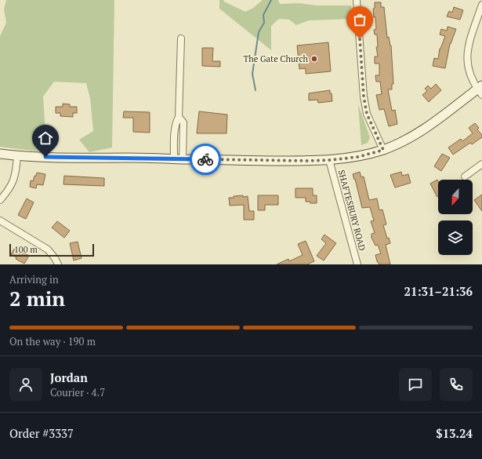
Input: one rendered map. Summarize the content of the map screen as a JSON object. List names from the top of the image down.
{
  "streets": {
    "street": ["SHAFTESBURY ROAD"]
  },
  "places": ["The Gate Church"],
  "scale_bar": "100 m",
  "north": "bottom",
  "page": {
    "scale": "100 m",
    "heading": ["2 min", "Arriving in", "21:31–21:36"],
    "panel": [
      "Jordan",
      "Courier · 4.7",
      "Order #3337",
      "$13.24"
    ],
    "bar": "On the way · 190 m"
  }
}
